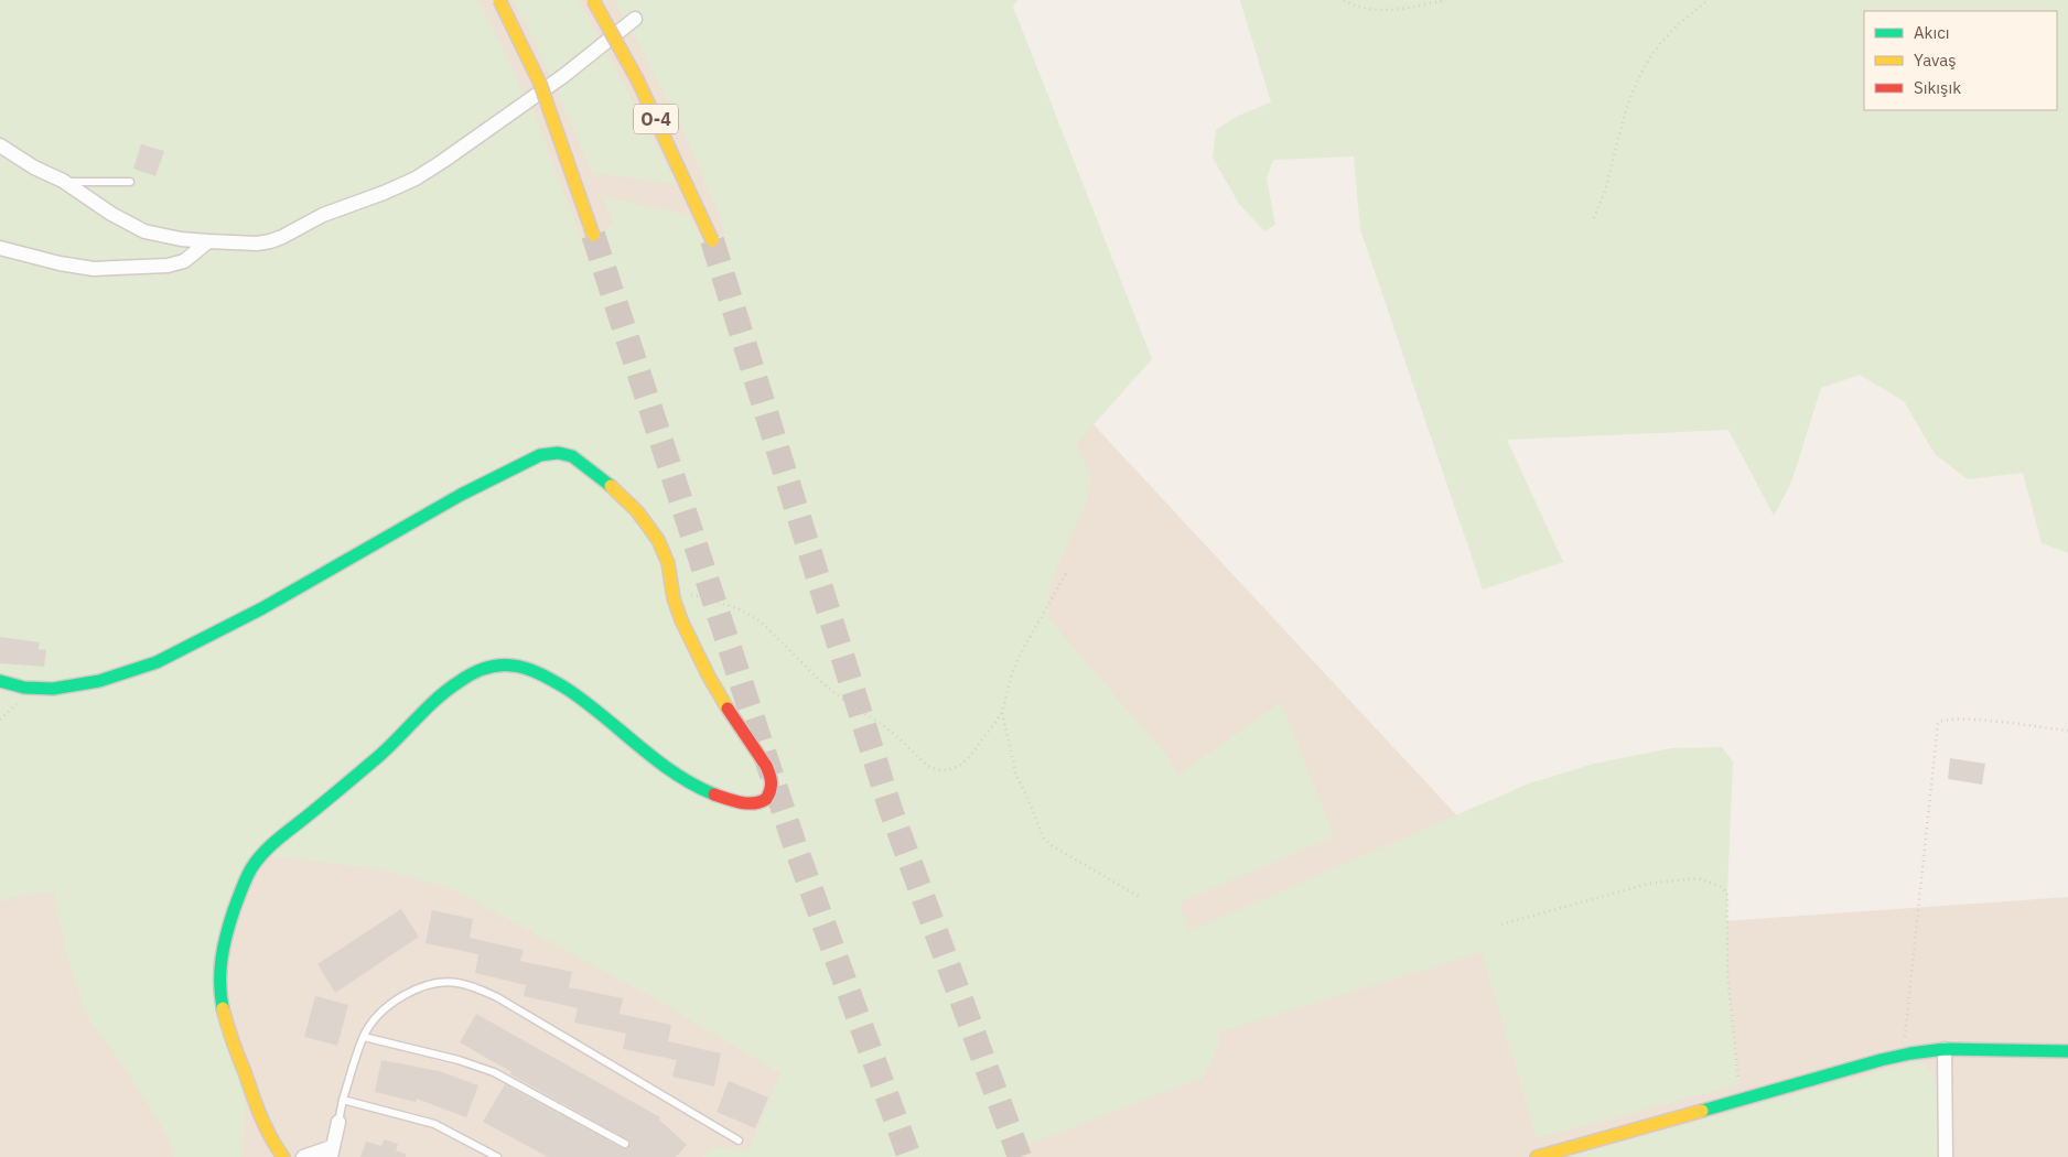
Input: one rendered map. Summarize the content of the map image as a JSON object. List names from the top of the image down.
{
  "streets": {
    "main road": ["O-4"]
  },
  "legend": ["Akıcı", "Yavaş", "Sıkışık"]
}
